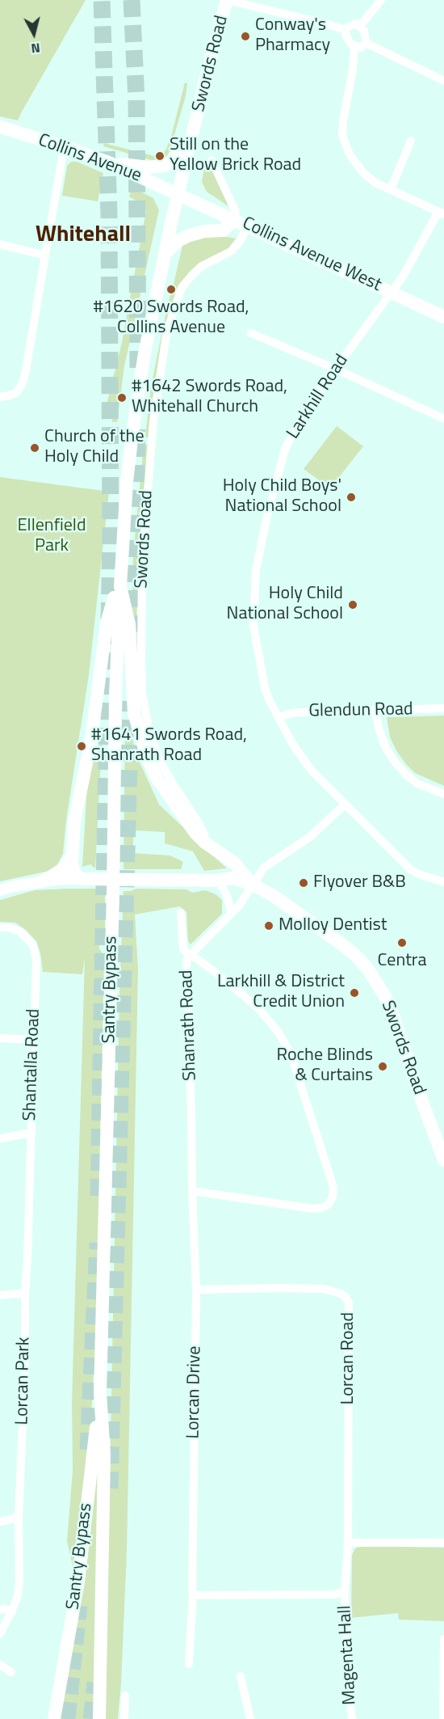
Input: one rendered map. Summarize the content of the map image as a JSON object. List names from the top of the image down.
{
  "streets": {
    "main road": [
      "Swords Road",
      "Collins Avenue",
      "Collins Avenue West",
      "Santry Bypass"
    ],
    "street": [
      "Larkhill Road",
      "Glendun Road",
      "Shanrath Road",
      "Shantalla Road",
      "Lorcan Road",
      "Lorcan Park",
      "Lorcan Drive",
      "Magenta Hall"
    ]
  },
  "crossings": [
    ["Swords Road", "Collins Avenue"],
    ["Swords Road", "Collins Avenue West"],
    ["Swords Road", "Santry Bypass"],
    ["Swords Road", "Shanrath Road"],
    ["Collins Avenue", "Collins Avenue West"],
    ["Collins Avenue West", "Larkhill Road"],
    ["Larkhill Road", "Glendun Road"],
    ["Shanrath Road", "Lorcan Drive"],
    ["Shantalla Road", "Lorcan Park"],
    ["Lorcan Road", "Lorcan Drive"],
    ["Lorcan Road", "Magenta Hall"]
  ],
  "districts": ["Whitehall"],
  "parks": ["Ellenfield Park"],
  "places": [
    "Conway's Pharmacy",
    "Still on the Yellow Brick Road",
    "#1620 Swords Road, Collins Avenue",
    "#1642 Swords Road, Whitehall Church",
    "Church of the Holy Child",
    "Holy Child Boys' National School",
    "Holy Child National School",
    "#1641 Swords Road, Shanrath Road",
    "Flyover B&B",
    "Molloy Dentist",
    "Centra",
    "Larkhill & District Credit Union",
    "Roche Blinds & Curtains"
  ],
  "north": "bottom"
}
